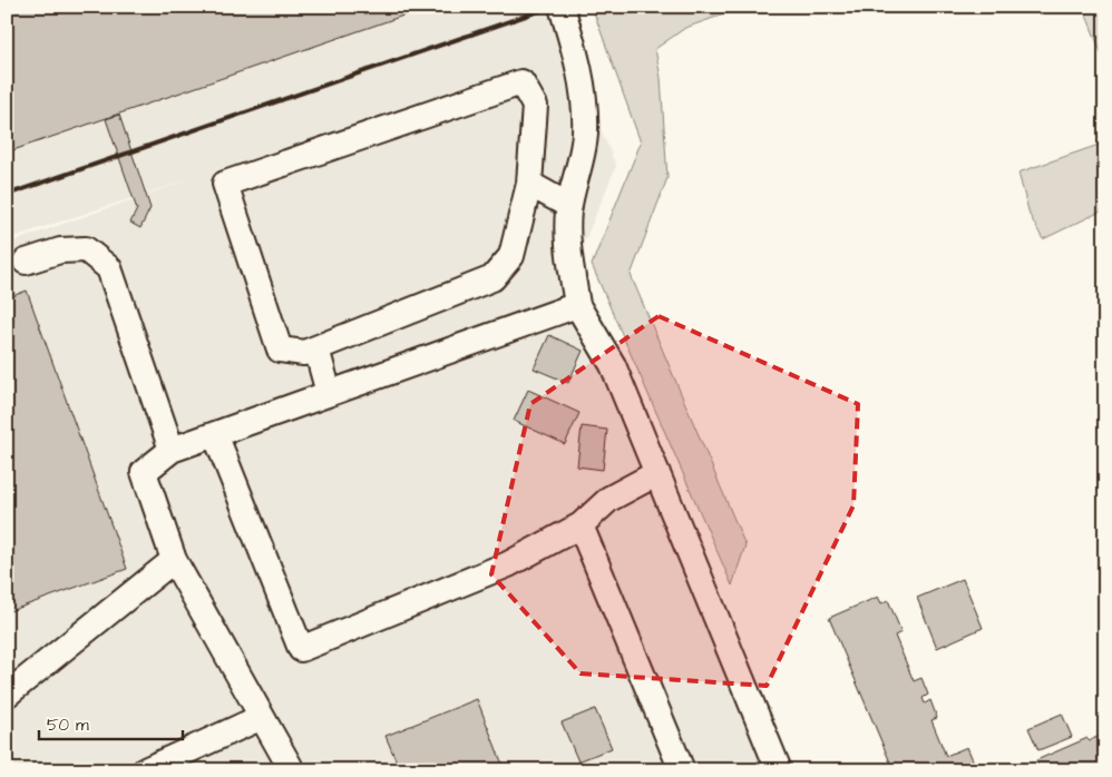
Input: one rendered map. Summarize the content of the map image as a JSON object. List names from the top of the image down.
{
  "scale_bar": "50 m"
}
